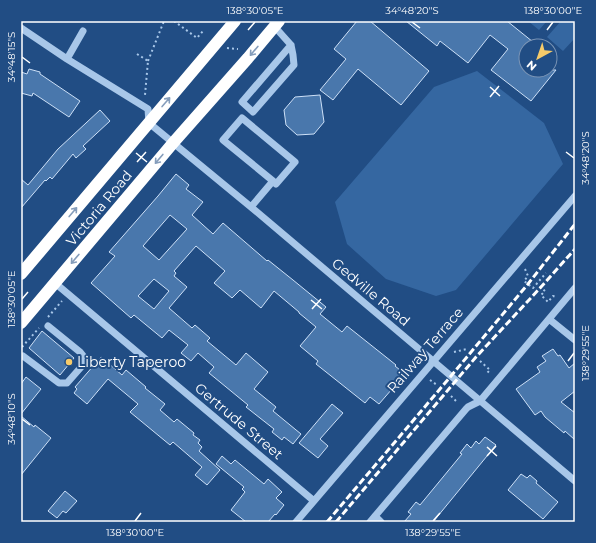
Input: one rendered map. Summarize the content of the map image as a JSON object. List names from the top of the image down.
{
  "streets": {
    "highway": ["Victoria Road"],
    "street": ["Gedville Road", "Railway Terrace", "Gertrude Street"]
  },
  "crossings": [
    ["Victoria Road", "Gedville Road"],
    ["Victoria Road", "Gertrude Street"],
    ["Gedville Road", "Railway Terrace"],
    ["Railway Terrace", "Gertrude Street"]
  ],
  "places": ["Liberty Taperoo"],
  "north": "bottom left",
  "coordinates": [
    "138°30'05\"E",
    "34°48'20\"S",
    "138°30'00\"E",
    "34°48'15\"S",
    "138°29'55\"E",
    "34°48'10\"S"
  ]
}
